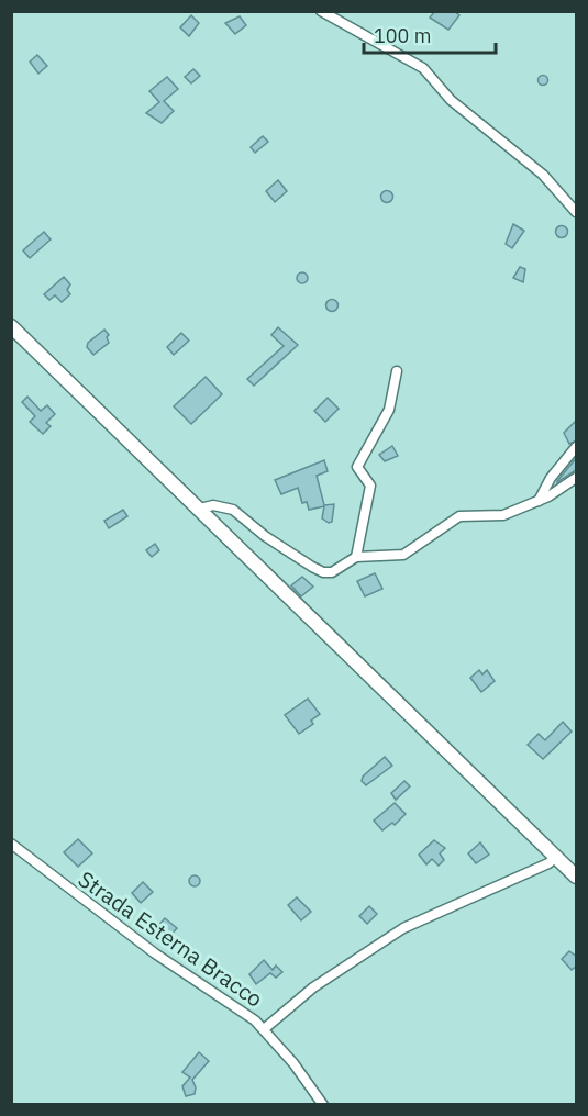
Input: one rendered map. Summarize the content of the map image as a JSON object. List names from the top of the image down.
{
  "streets": {
    "street": ["Strada Esterna Bracco"]
  },
  "scale_bar": "100 m"
}
